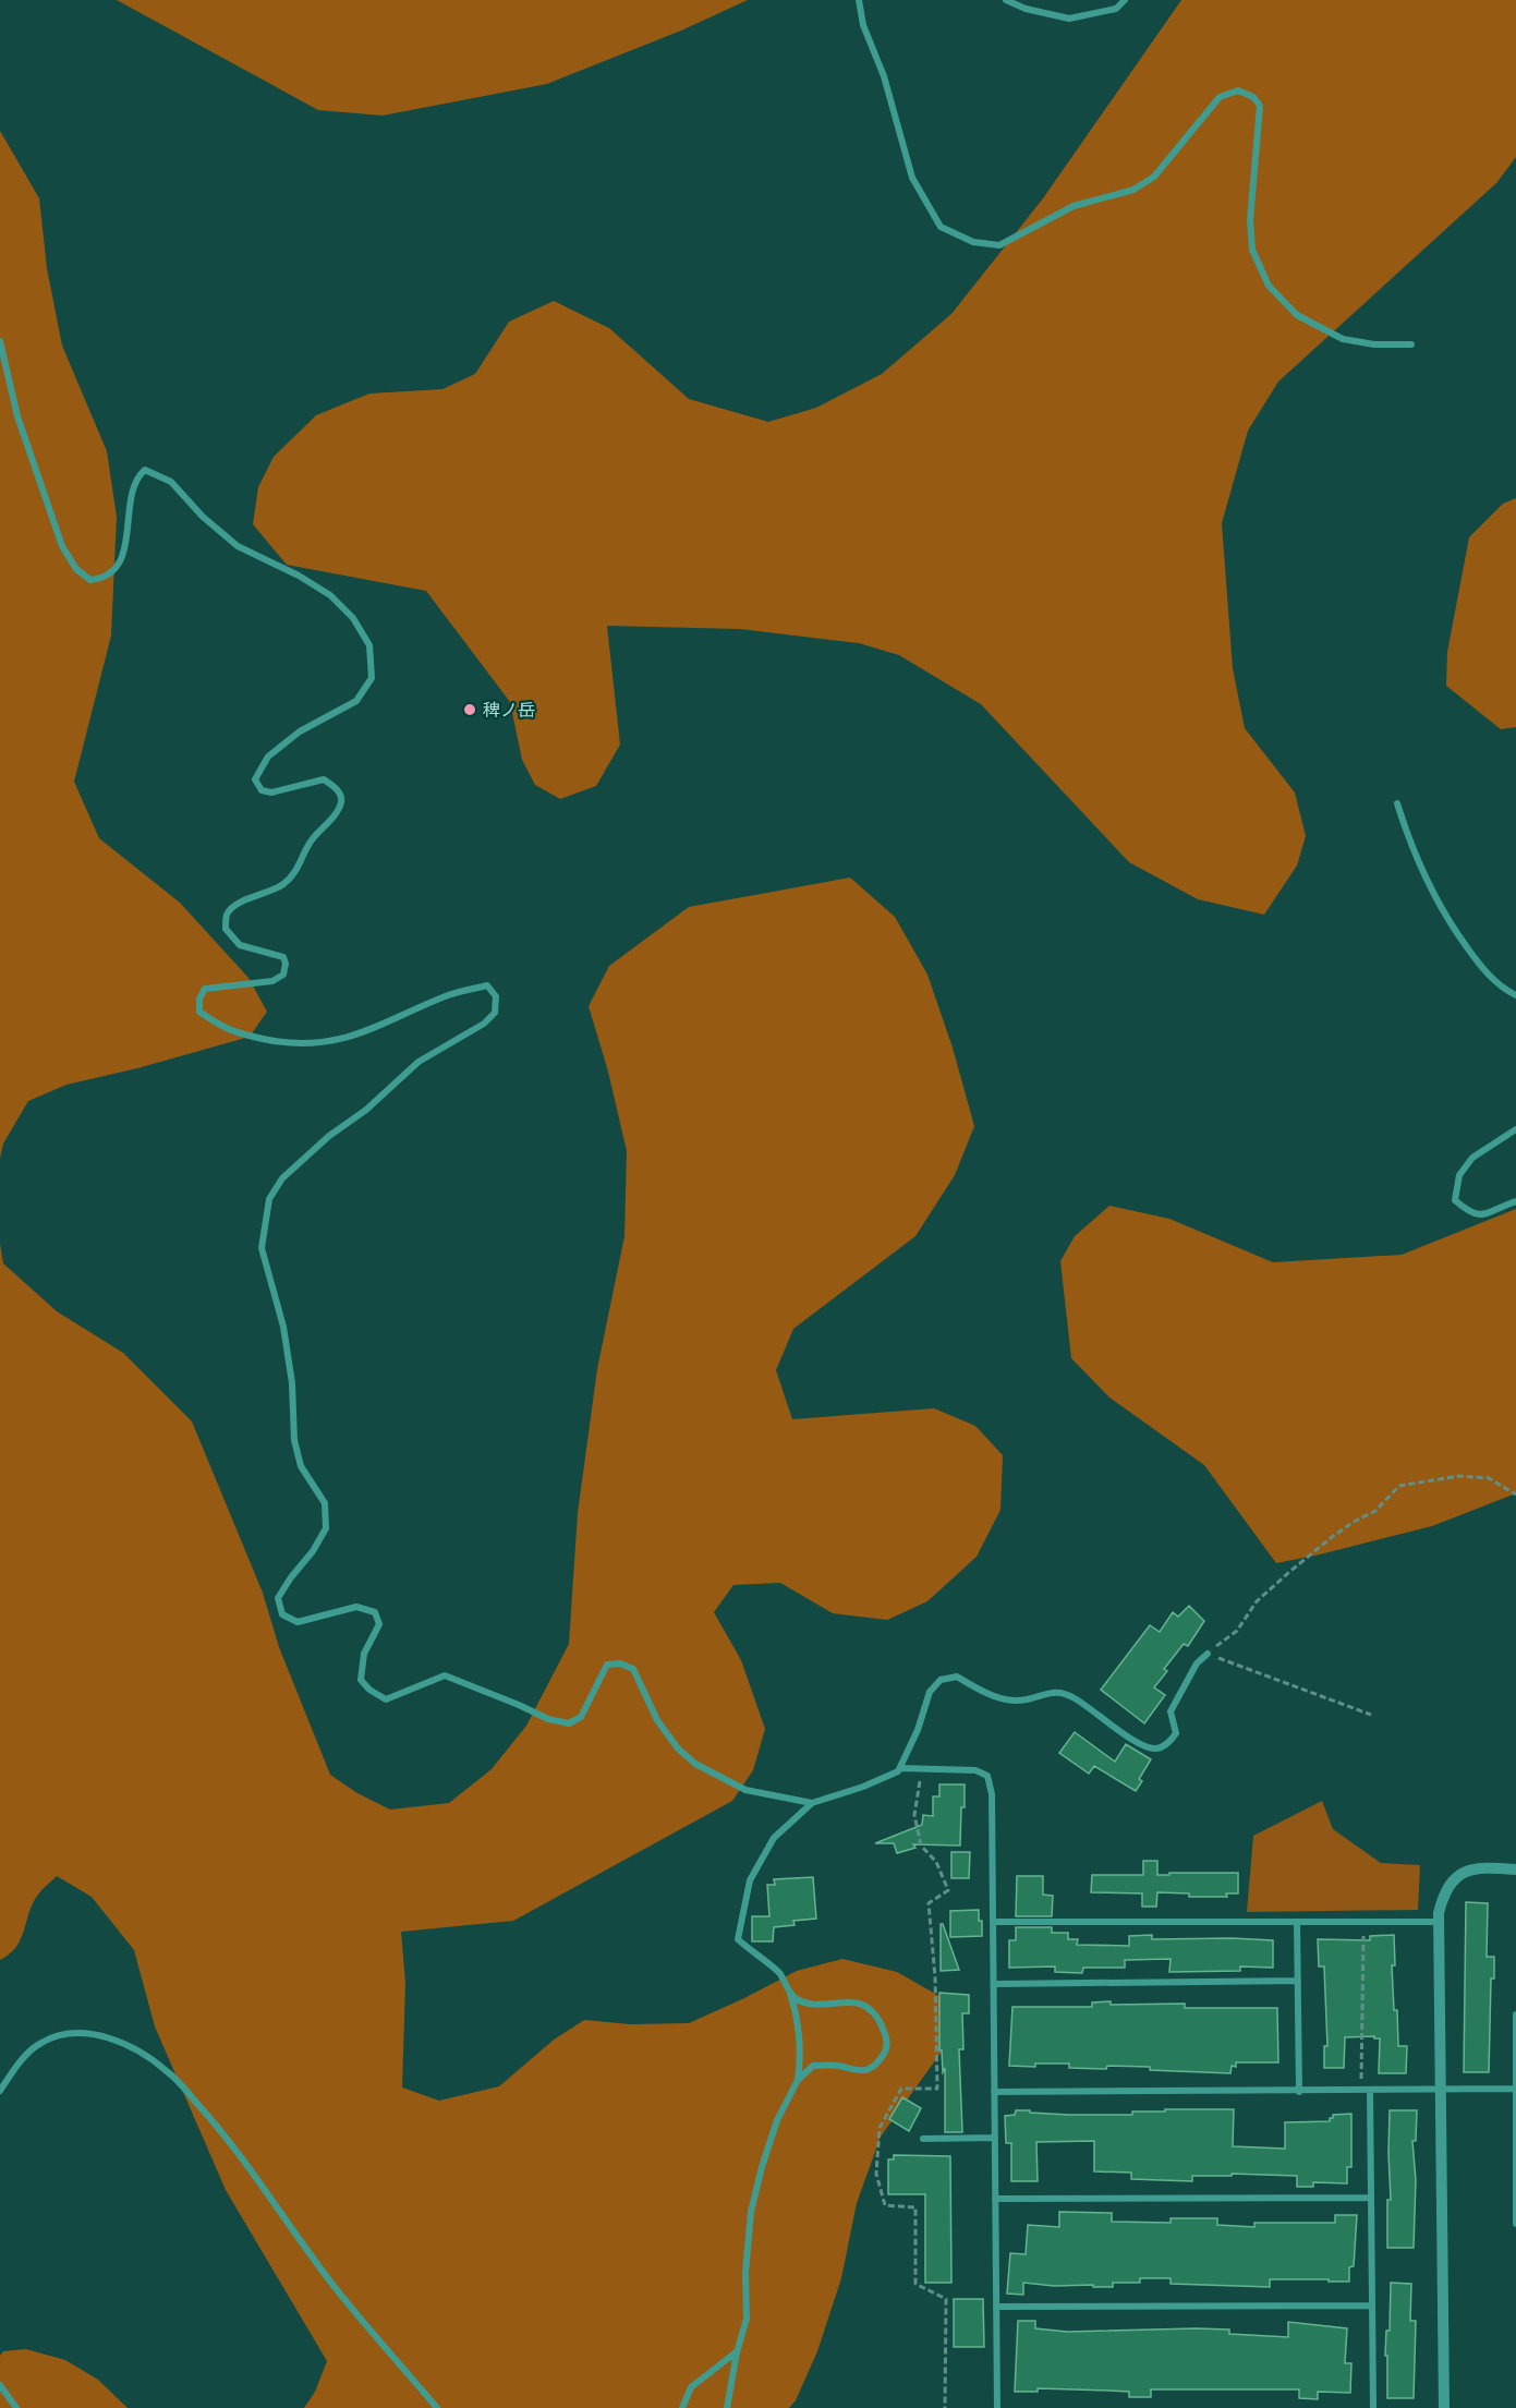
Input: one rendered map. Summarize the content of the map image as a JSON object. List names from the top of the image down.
{
  "places": ["稗ノ岳"]
}
